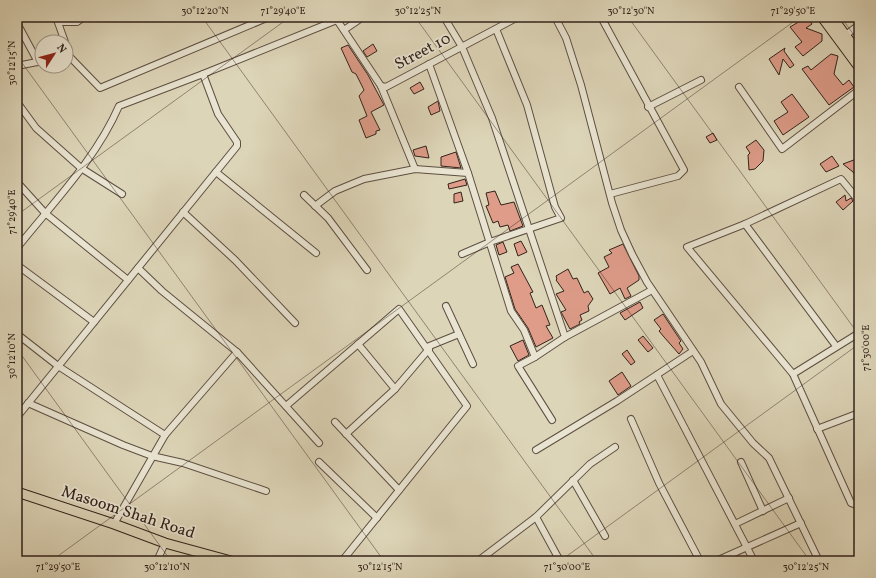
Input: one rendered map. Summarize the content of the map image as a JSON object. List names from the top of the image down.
{
  "streets": {
    "main road": ["Masoom Shah Road"],
    "street": ["Street 10"]
  },
  "north": "top right",
  "coordinates": [
    "30°12'20\"N",
    "71°29'40\"E",
    "30°12'25\"N",
    "30°12'30\"N",
    "71°29'50\"E",
    "30°12'15\"N",
    "71°30'00\"E",
    "30°12'10\"N"
  ]
}
